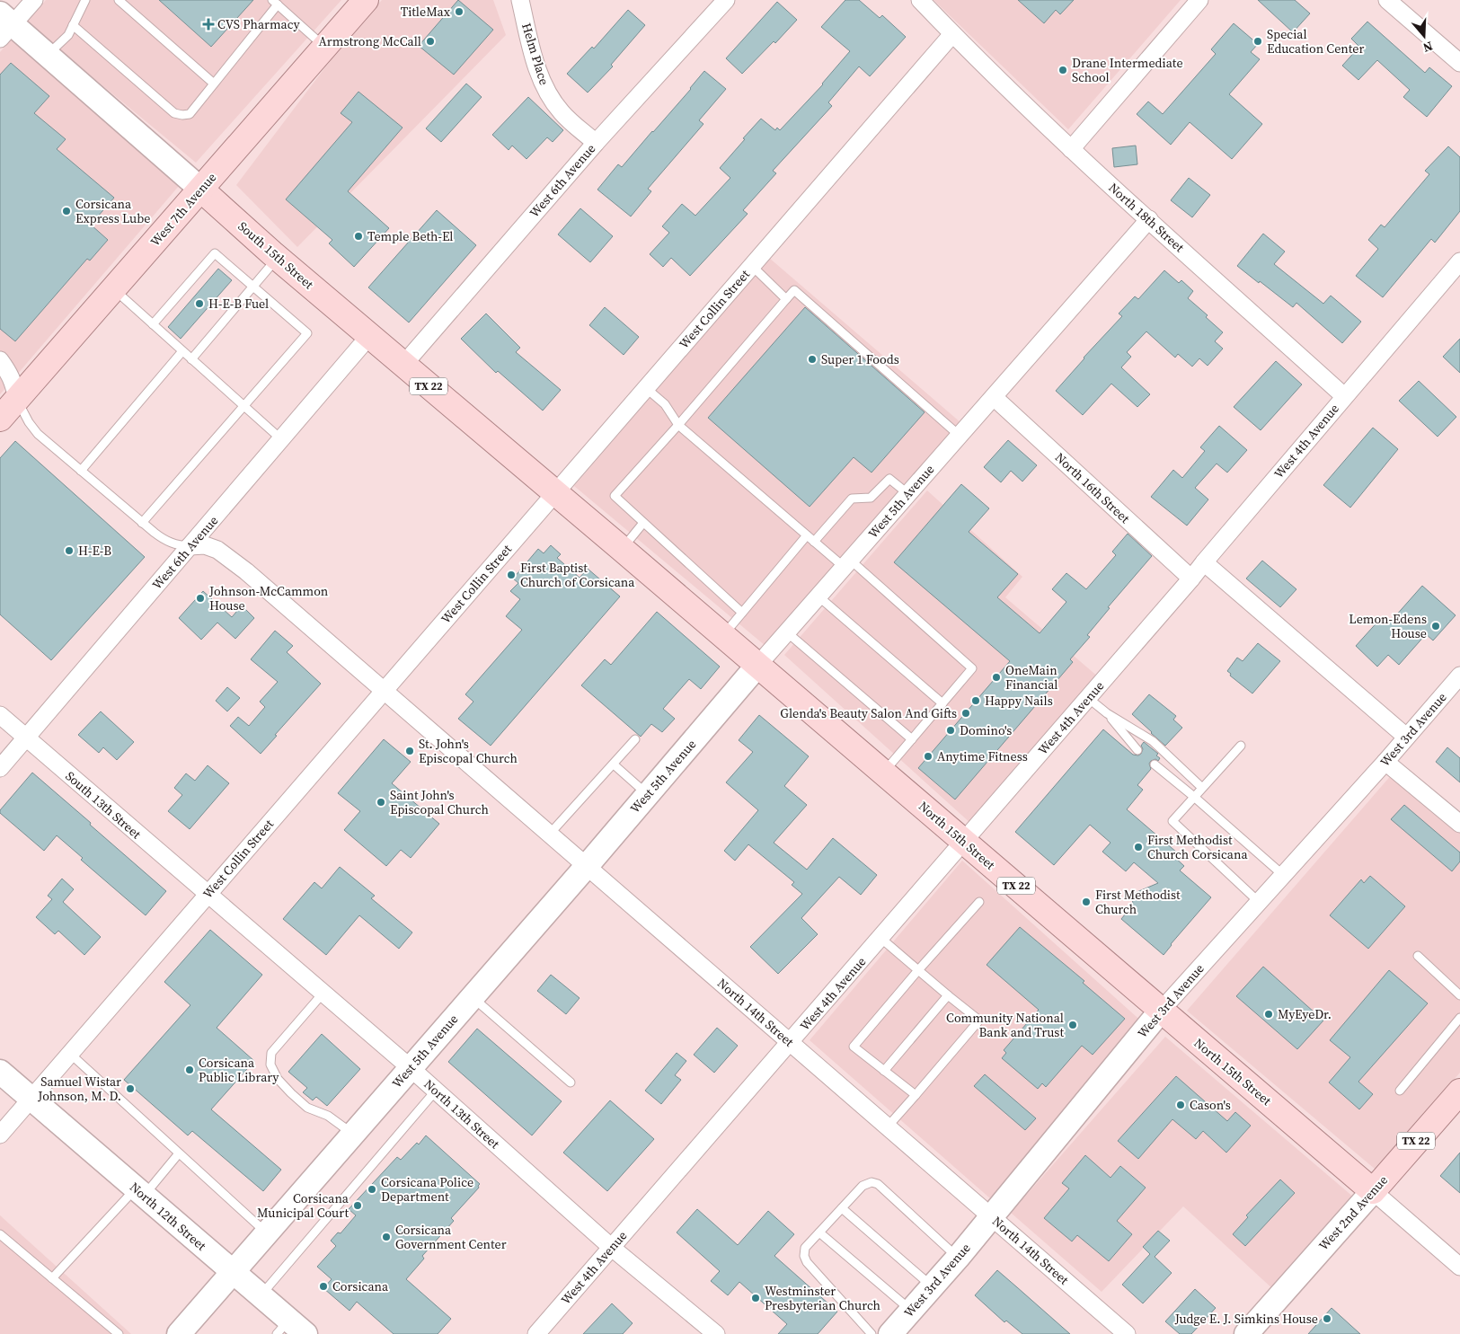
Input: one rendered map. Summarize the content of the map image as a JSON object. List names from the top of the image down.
{
  "streets": {
    "main road": [
      "West 7th Avenue",
      "South 15th Street",
      "TX 22",
      "North 15th Street",
      "West 2nd Avenue"
    ],
    "street": [
      "Helm Place",
      "West 6th Avenue",
      "North 18th Street",
      "West Collin Street",
      "West 4th Avenue",
      "North 16th Street",
      "West 5th Avenue",
      "West 3rd Avenue",
      "South 13th Street",
      "North 14th Street",
      "North 13th Street",
      "North 12th Street"
    ]
  },
  "crossings": [
    ["Helm Place", "West 6th Avenue"],
    ["West 6th Avenue", "South 15th Street"],
    ["West 6th Avenue", "South 13th Street"],
    ["West 6th Avenue", "North 14th Street"],
    ["West 7th Avenue", "South 15th Street"],
    ["North 18th Street", "West Collin Street"],
    ["North 18th Street", "West 4th Avenue"],
    ["North 18th Street", "West 5th Avenue"],
    ["South 15th Street", "West Collin Street"],
    ["South 15th Street", "North 15th Street"],
    ["West Collin Street", "South 13th Street"],
    ["West Collin Street", "North 15th Street"],
    ["West Collin Street", "North 14th Street"],
    ["West Collin Street", "North 13th Street"],
    ["West Collin Street", "North 12th Street"],
    ["West 4th Avenue", "North 16th Street"],
    ["West 4th Avenue", "North 15th Street"],
    ["West 4th Avenue", "North 14th Street"],
    ["West 4th Avenue", "North 13th Street"],
    ["North 16th Street", "West 5th Avenue"],
    ["West 5th Avenue", "North 15th Street"],
    ["West 5th Avenue", "North 14th Street"],
    ["West 5th Avenue", "North 13th Street"],
    ["West 5th Avenue", "North 12th Street"],
    ["West 3rd Avenue", "North 15th Street"],
    ["West 3rd Avenue", "North 14th Street"],
    ["South 13th Street", "North 13th Street"],
    ["North 15th Street", "West 2nd Avenue"]
  ],
  "places": {
    "other": [
      "TitleMax",
      "Armstrong McCall",
      "Special Education Center",
      "Drane Intermediate School",
      "Corsicana Express Lube",
      "Temple Beth-El",
      "H-E-B Fuel",
      "Super 1 Foods",
      "H-E-B",
      "First Baptist Church of Corsicana",
      "Johnson-McCammon House",
      "Lemon-Edens House",
      "OneMain Financial",
      "Happy Nails",
      "Glenda's Beauty Salon And Gifts",
      "Domino's",
      "St. John's Episcopal Church",
      "Anytime Fitness",
      "Saint John's Episcopal Church",
      "First Methodist Church Corsicana",
      "First Methodist Church",
      "MyEyeDr.",
      "Community National Bank and Trust",
      "Corsicana Public Library",
      "Samuel Wistar Johnson, M. D.",
      "Cason's",
      "Corsicana Police Department",
      "Corsicana Municipal Court",
      "Corsicana Government Center",
      "Corsicana",
      "Westminster Presbyterian Church",
      "Judge E. J. Simkins House"
    ],
    "health": ["CVS Pharmacy"]
  },
  "north": "bottom"
}
